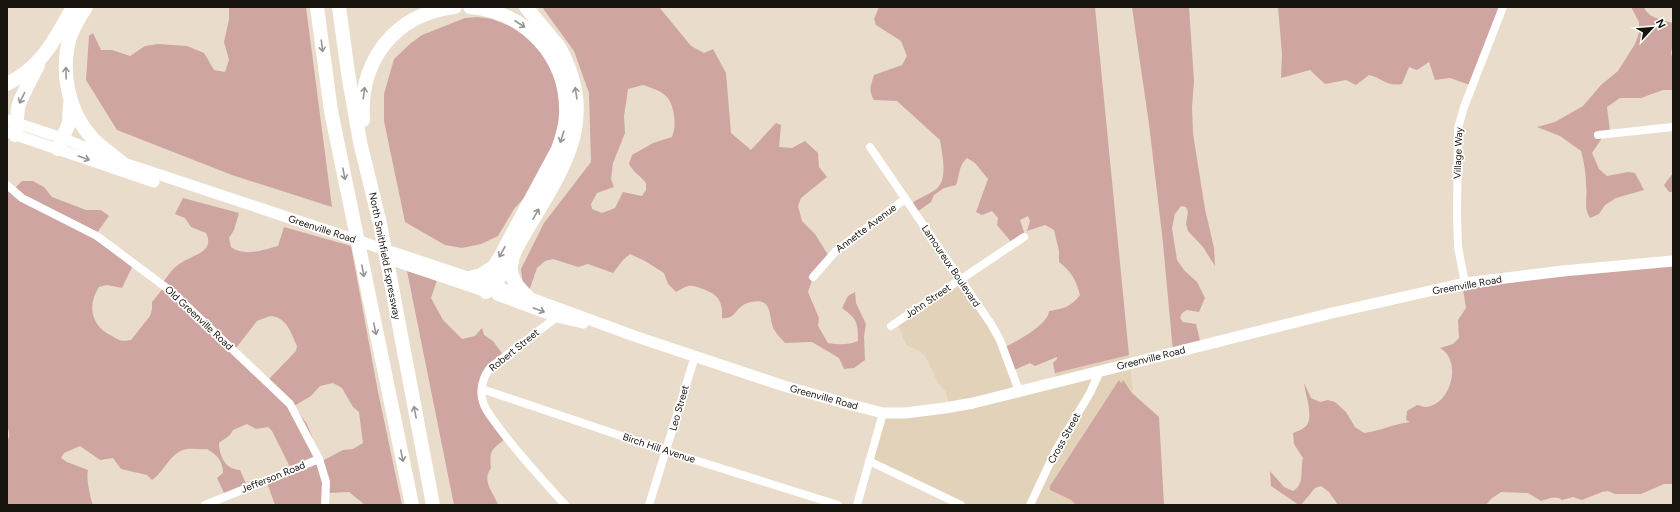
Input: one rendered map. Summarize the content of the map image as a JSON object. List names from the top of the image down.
{
  "streets": {
    "highway": ["North Smithfield Expressway"],
    "main road": ["Greenville Road"],
    "street": [
      "Village Way",
      "Annette Avenue",
      "Lamoureux Boulevard",
      "John Street",
      "Old Greenville Road",
      "Robert Street",
      "Leo Street",
      "Cross Street",
      "Birch Hill Avenue",
      "Jefferson Road"
    ]
  },
  "crossings": [
    ["Village Way", "Greenville Road"],
    ["Annette Avenue", "Lamoureux Boulevard"],
    ["Greenville Road", "Lamoureux Boulevard"],
    ["Greenville Road", "Robert Street"],
    ["Greenville Road", "Leo Street"],
    ["Greenville Road", "Cross Street"],
    ["Lamoureux Boulevard", "John Street"],
    ["Old Greenville Road", "Jefferson Road"],
    ["Robert Street", "Birch Hill Avenue"],
    ["Leo Street", "Birch Hill Avenue"]
  ],
  "north": "top right"
}
